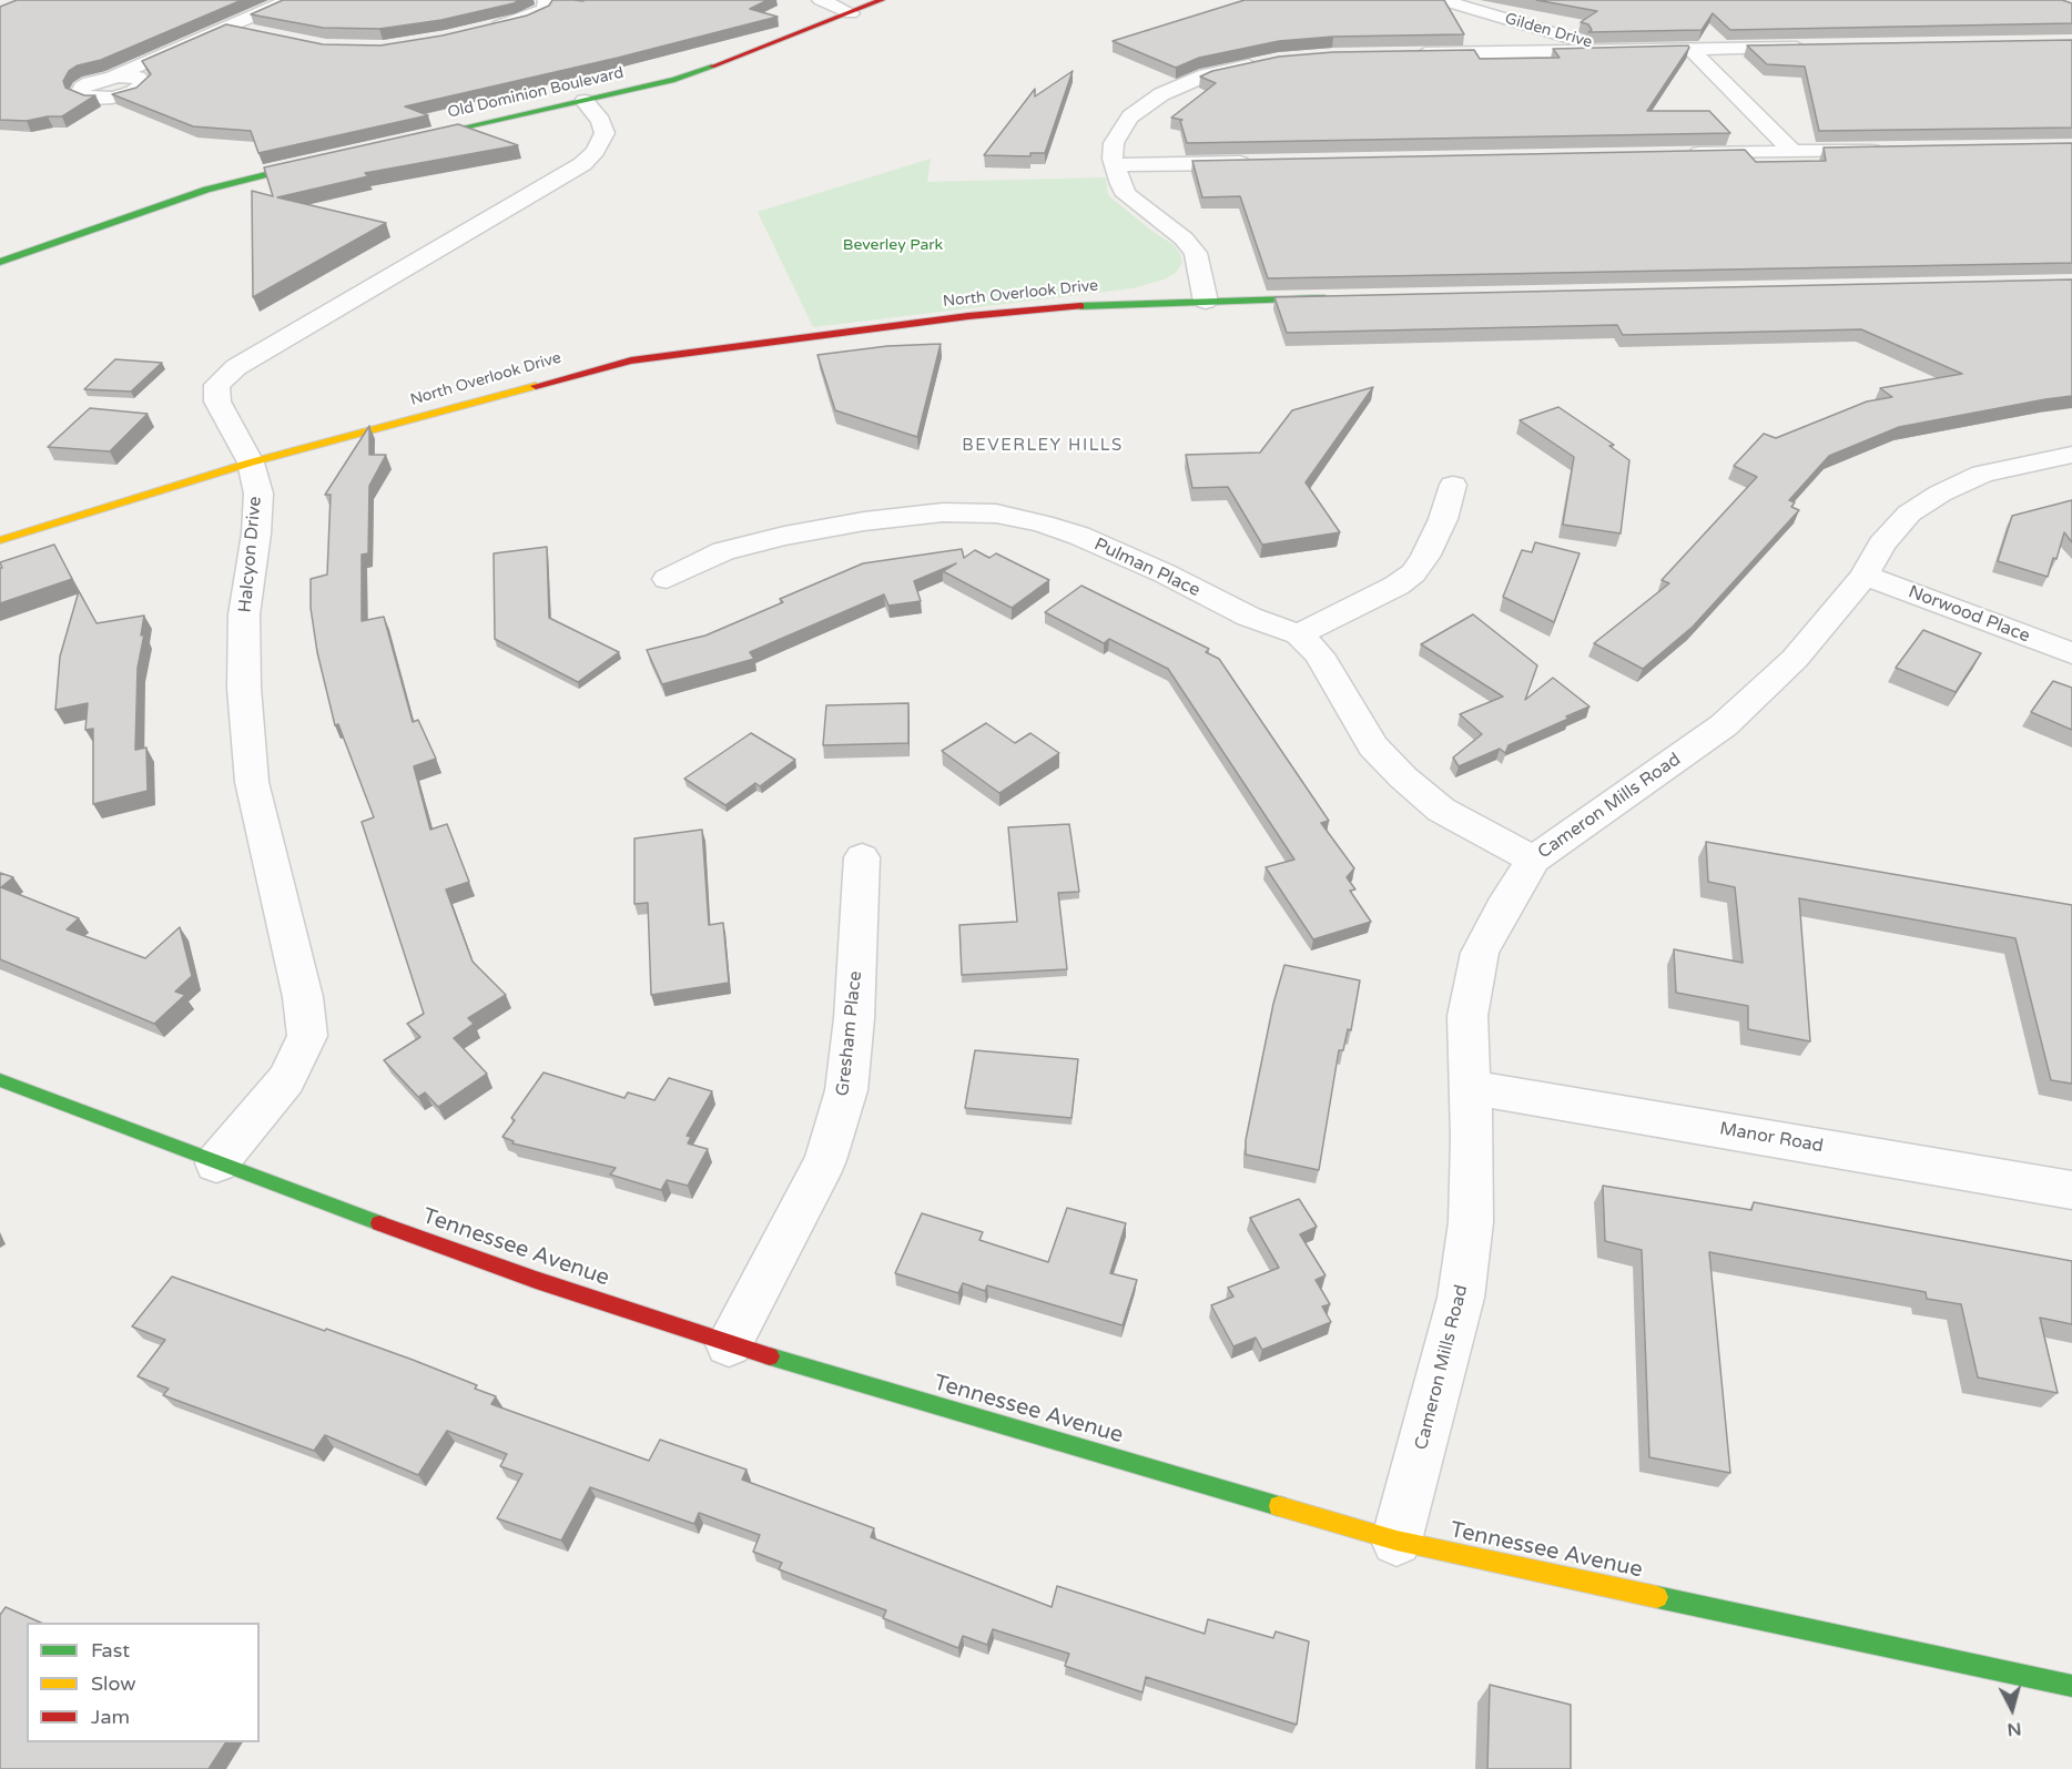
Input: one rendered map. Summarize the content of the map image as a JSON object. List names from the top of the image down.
{
  "streets": {
    "street": [
      "Gilden Drive",
      "Old Dominion Boulevard",
      "North Overlook Drive",
      "Halcyon Drive",
      "Pulman Place",
      "Norwood Place",
      "Cameron Mills Road",
      "Gresham Place",
      "Manor Road",
      "Tennessee Avenue"
    ]
  },
  "crossings": [
    ["Old Dominion Boulevard", "Halcyon Drive"],
    ["North Overlook Drive", "Halcyon Drive"],
    ["Halcyon Drive", "Tennessee Avenue"],
    ["Pulman Place", "Cameron Mills Road"],
    ["Norwood Place", "Cameron Mills Road"],
    ["Cameron Mills Road", "Manor Road"],
    ["Cameron Mills Road", "Tennessee Avenue"],
    ["Gresham Place", "Tennessee Avenue"]
  ],
  "districts": ["BEVERLEY HILLS"],
  "parks": ["Beverley Park"],
  "legend": ["Fast", "Slow", "Jam"],
  "north": "bottom"
}
